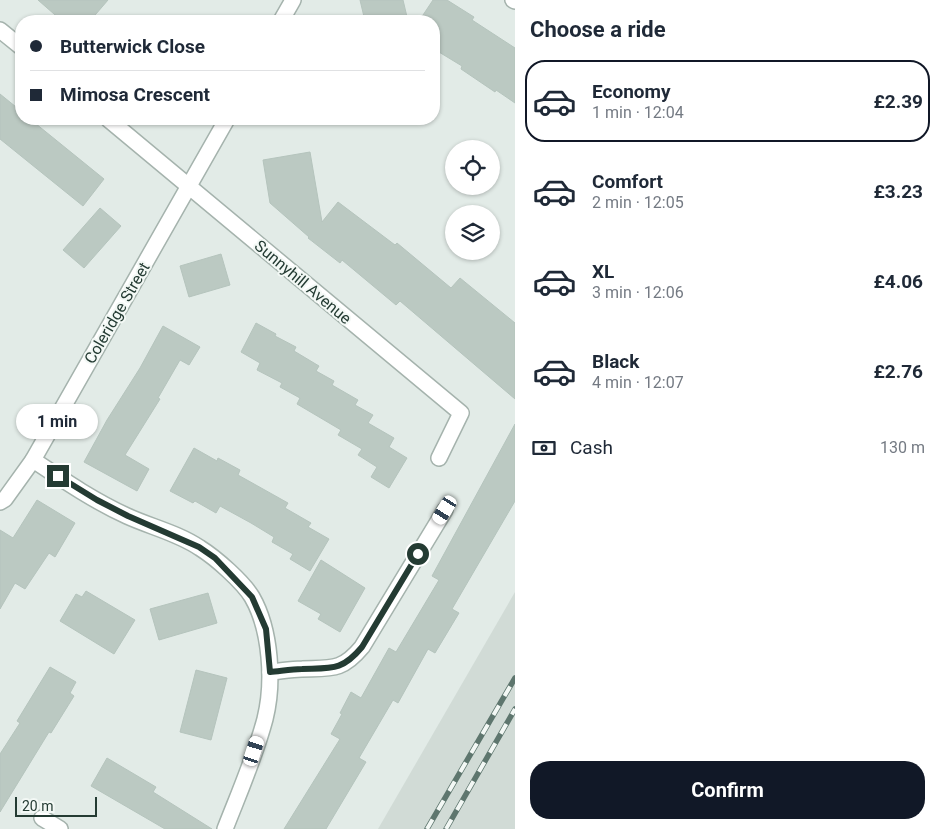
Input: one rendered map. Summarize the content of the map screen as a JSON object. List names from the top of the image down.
{
  "streets": {
    "street": ["Sunnyhill Avenue", "Coleridge Street"]
  },
  "crossings": [
    ["Sunnyhill Avenue", "Coleridge Street"]
  ],
  "scale_bar": "20 m",
  "page": {
    "heading": "Choose a ride",
    "banner": ["Butterwick Close", "Mimosa Crescent"],
    "list": [
      {
        "name": "Economy",
        "note": "1 min · 12:04",
        "value": "£2.39"
      },
      {
        "name": "Comfort",
        "note": "2 min · 12:05",
        "value": "£3.23"
      },
      {
        "name": "XL",
        "note": "3 min · 12:06",
        "value": "£4.06"
      },
      {
        "name": "Black",
        "note": "4 min · 12:07",
        "value": "£2.76"
      }
    ],
    "bubble": "1 min",
    "pay": ["Cash", "130 m"],
    "buttons": "Confirm",
    "scale": "20 m"
  }
}
